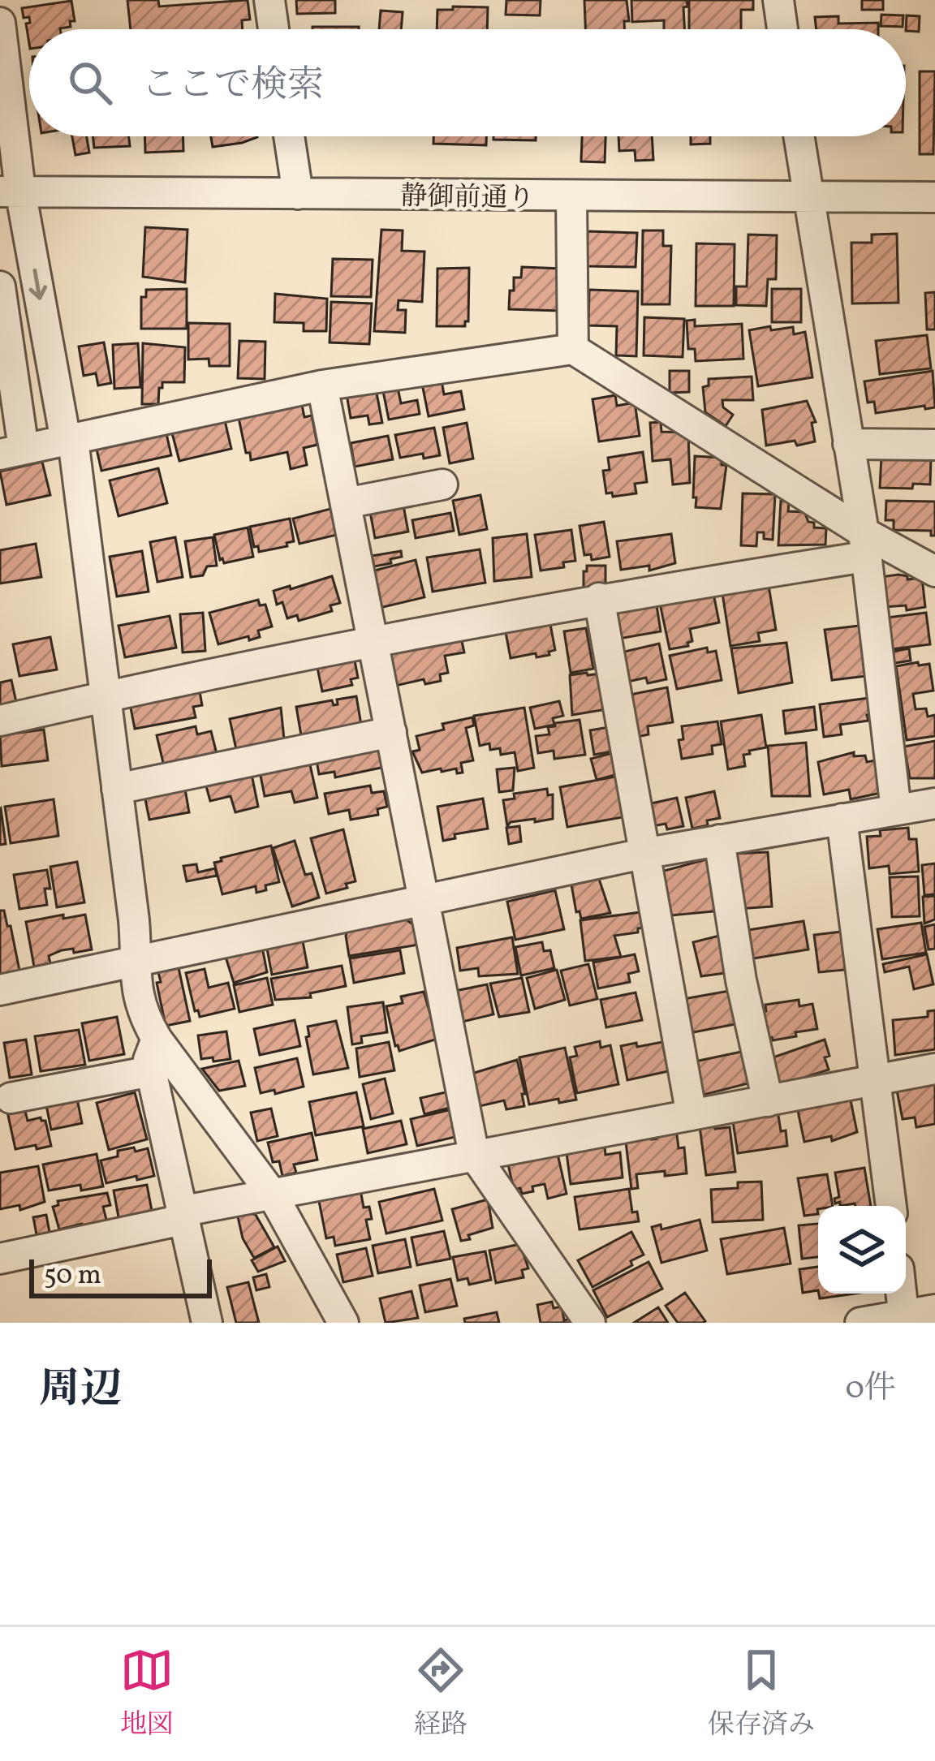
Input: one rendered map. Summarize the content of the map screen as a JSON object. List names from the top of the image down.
{
  "streets": {
    "street": ["静御前通り"]
  },
  "scale_bar": "50 m",
  "page": {
    "search": "ここで検索",
    "scale": "50 m",
    "heading": ["周辺", "0件"],
    "nav": ["地図", "経路", "保存済み"]
  }
}
